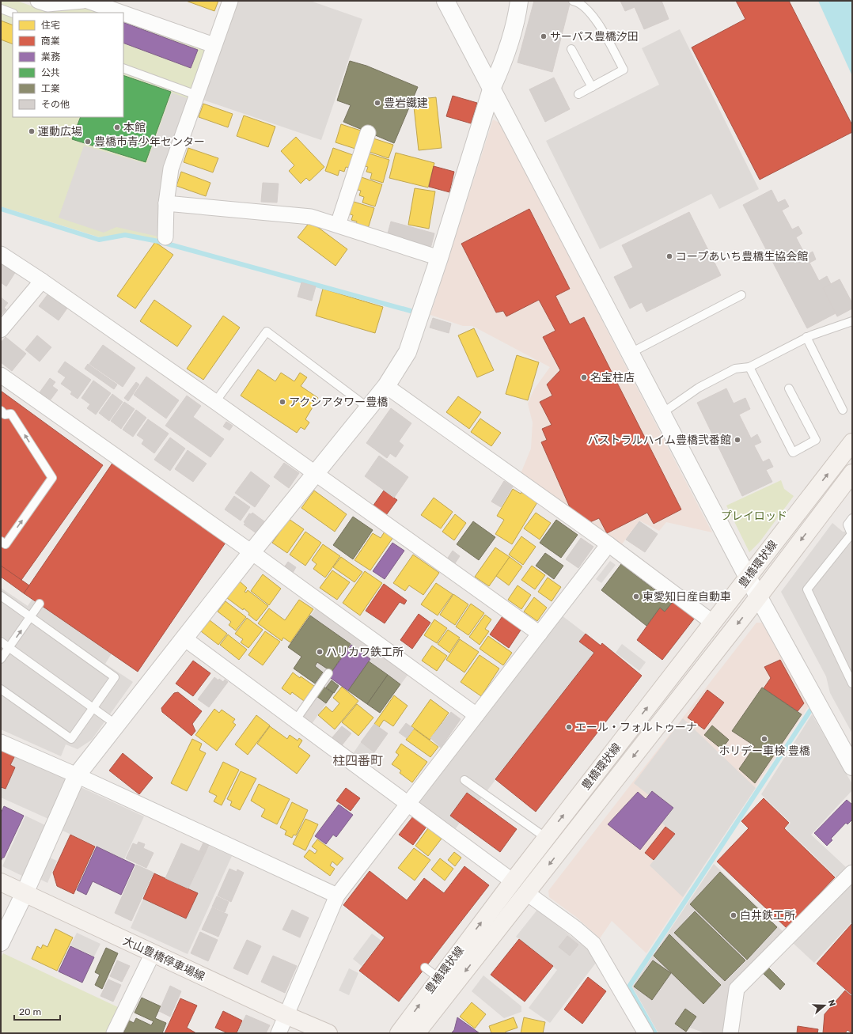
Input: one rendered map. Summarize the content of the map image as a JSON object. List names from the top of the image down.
{
  "streets": {
    "main road": ["豊橋環状線", "大山豊橋停車場線"]
  },
  "districts": ["柱四番町"],
  "parks": ["プレイロッド"],
  "places": [
    "サーパス豊橋汐田",
    "豊岩鐵建",
    "本館",
    "運動広場",
    "豊橋市青少年センター",
    "コープあいち豊橋生協会館",
    "名宝柱店",
    "アクシアタワー豊橋",
    "パストラルハイム豊橋弐番館",
    "東愛知日産自動車",
    "ハリカワ鉄工所",
    "エール・フォルトゥーナ",
    "ホリデー車検 豊橋",
    "白井鉄工所"
  ],
  "legend": [
    "住宅",
    "商業",
    "業務",
    "公共",
    "工業",
    "その他"
  ],
  "scale_bar": "20 m",
  "north": "right"
}
